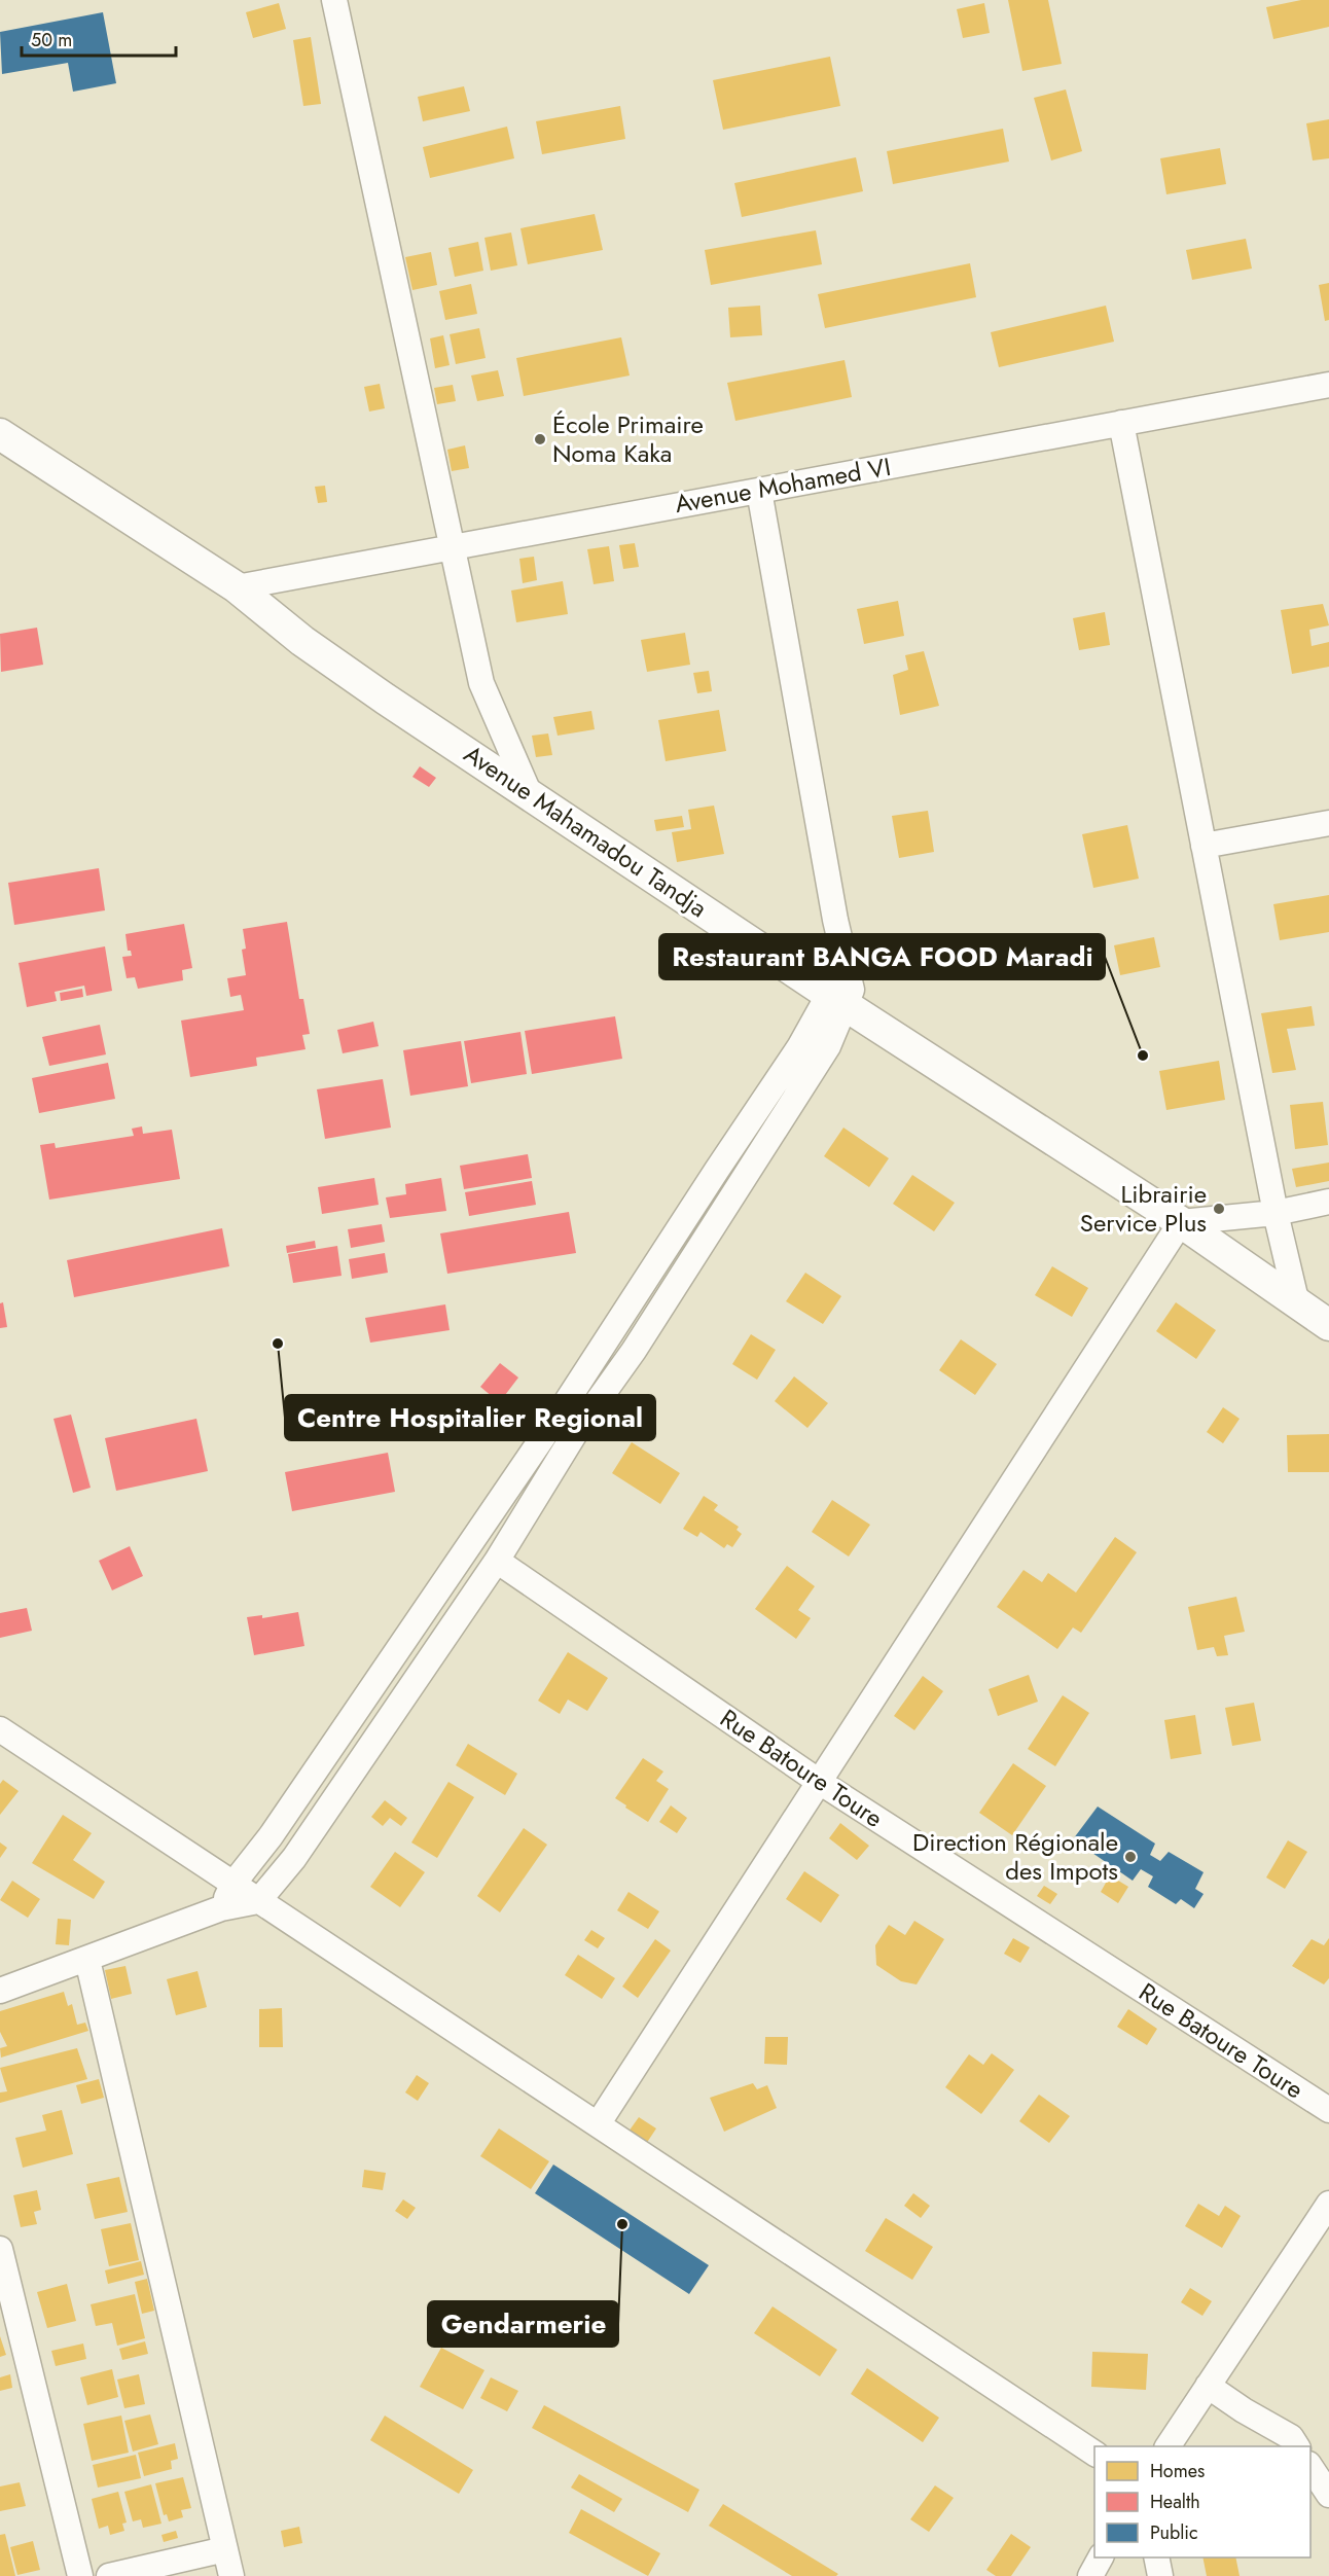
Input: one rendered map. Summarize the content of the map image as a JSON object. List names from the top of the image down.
{
  "streets": {
    "main road": ["Avenue Mahamadou Tandja"],
    "street": ["Avenue Mohamed VI", "Rue Batoure Toure"]
  },
  "crossings": [
    ["Avenue Mohamed VI", "Avenue Mahamadou Tandja"]
  ],
  "places": [
    "École Primaire Noma Kaka",
    "Restaurant BANGA FOOD Maradi",
    "Librairie Service Plus",
    "Centre Hospitalier Regional",
    "Direction Régionale des Impots",
    "Gendarmerie"
  ],
  "legend": ["Homes", "Health", "Public"],
  "scale_bar": "50 m"
}
